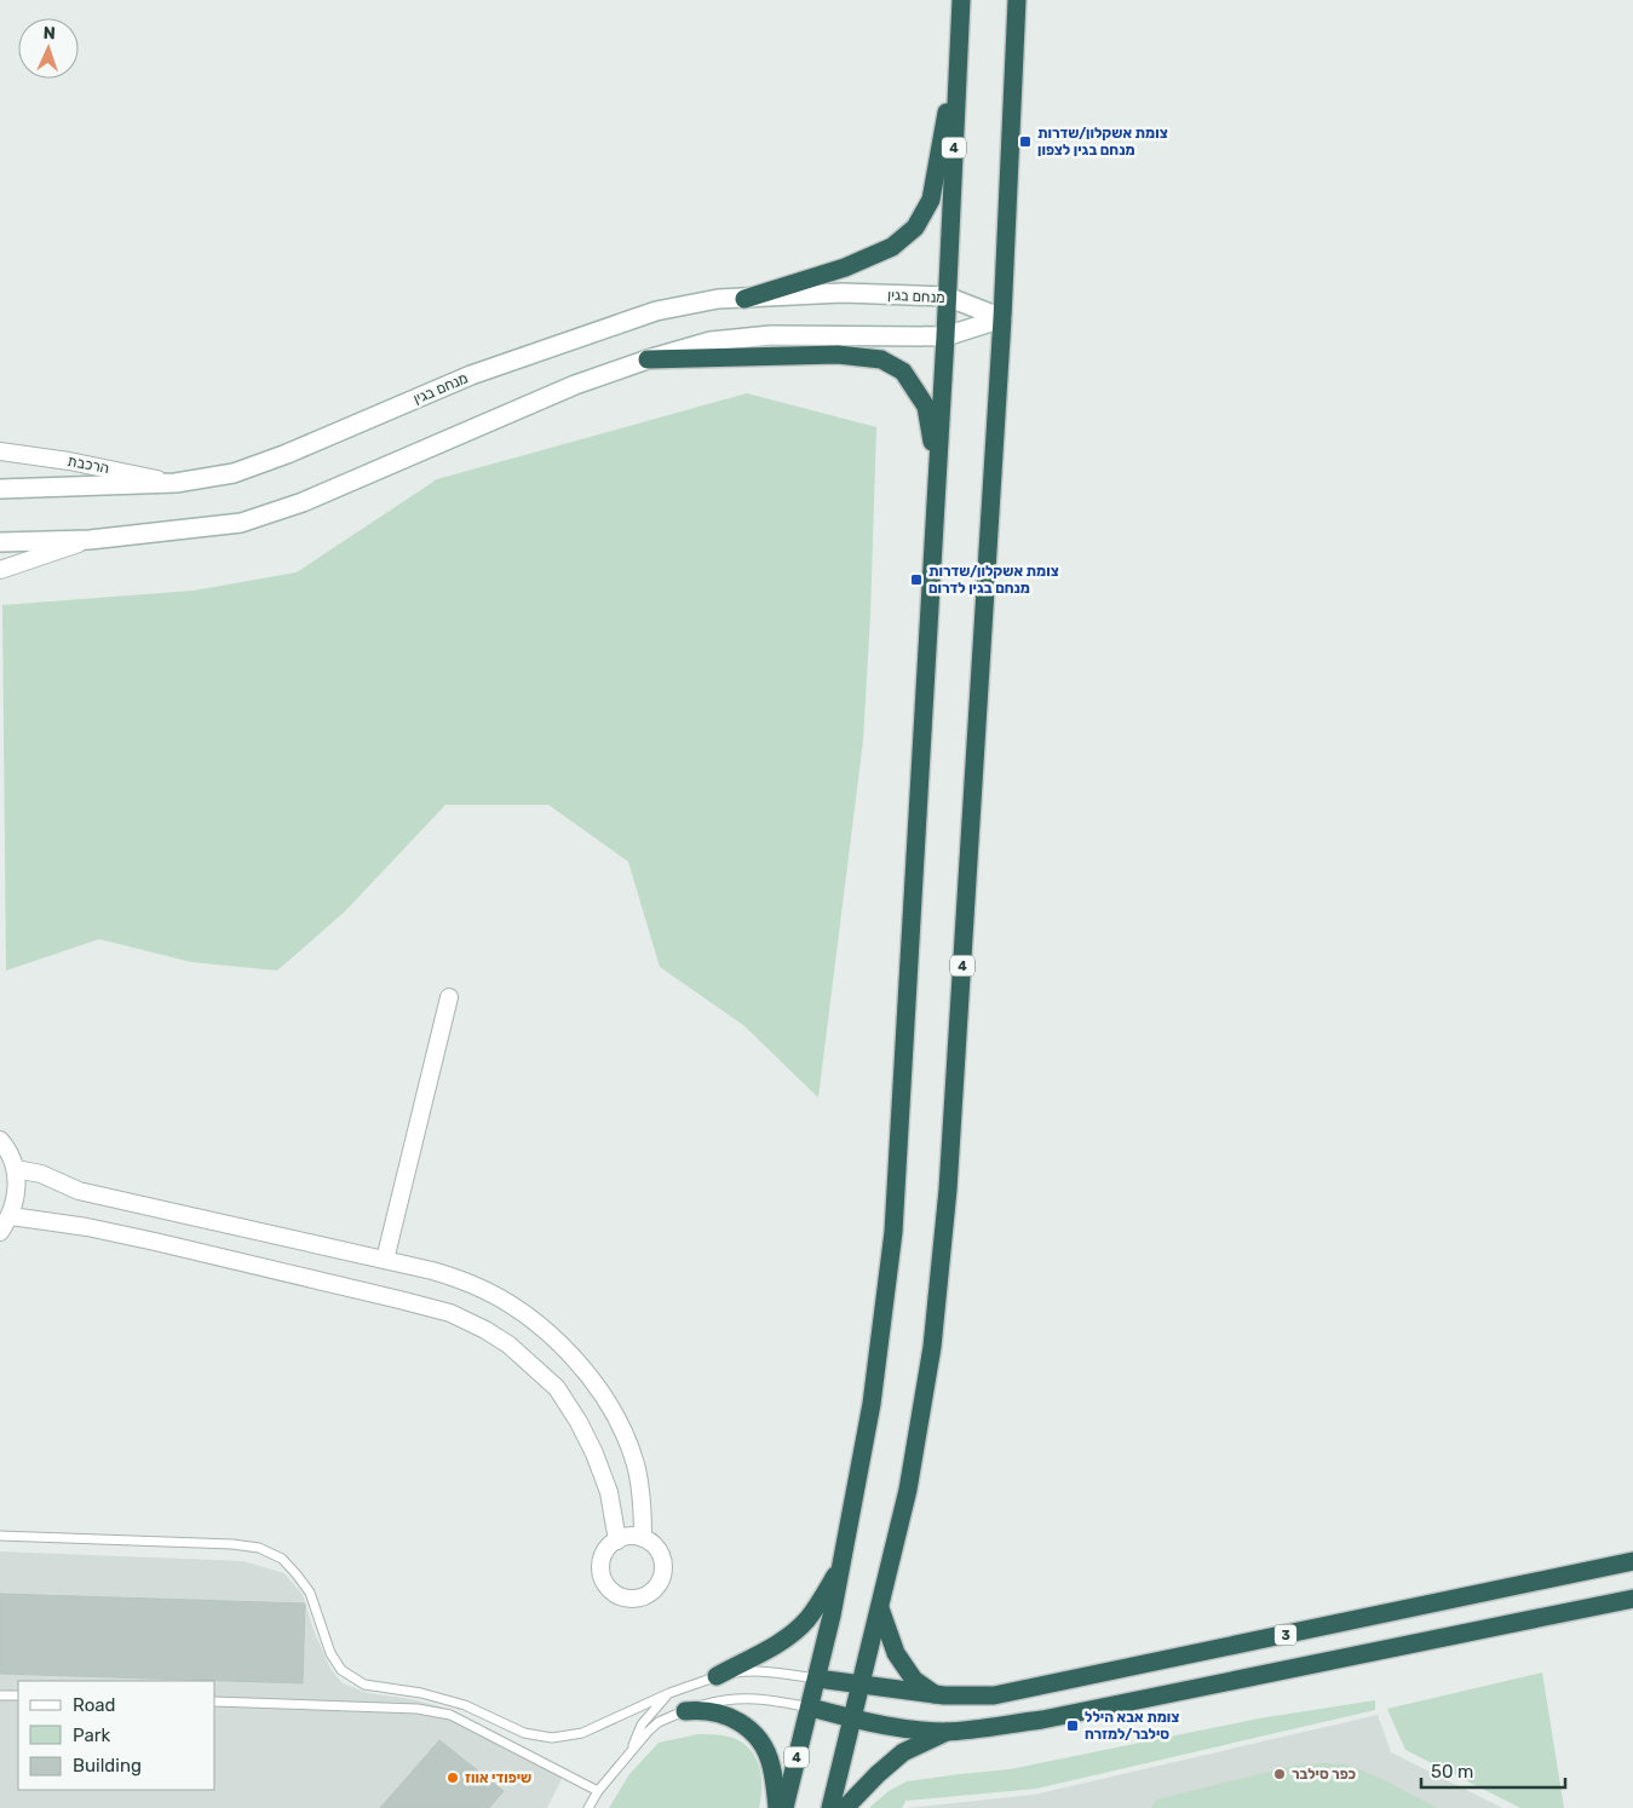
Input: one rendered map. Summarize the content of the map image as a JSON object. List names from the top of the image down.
{
  "streets": {
    "highway": ["4", "3"],
    "main road": ["מנחם בגין"],
    "street": ["הרכבת"]
  },
  "crossings": [
    ["4", "מנחם בגין"],
    ["4", "3"],
    ["מנחם בגין", "הרכבת"]
  ],
  "places": {
    "transit": ["צומת אשקלון/שדרות מנחם בגין לצפון", "צומת אשקלון/שדרות מנחם בגין לדרום", "צומת אבא הילל סילבר/למזרח"],
    "other": ["כפר סילבר", "שיפודי אווז"]
  },
  "legend": ["Road", "Park", "Building"],
  "scale_bar": "50 m",
  "north": "top"
}
